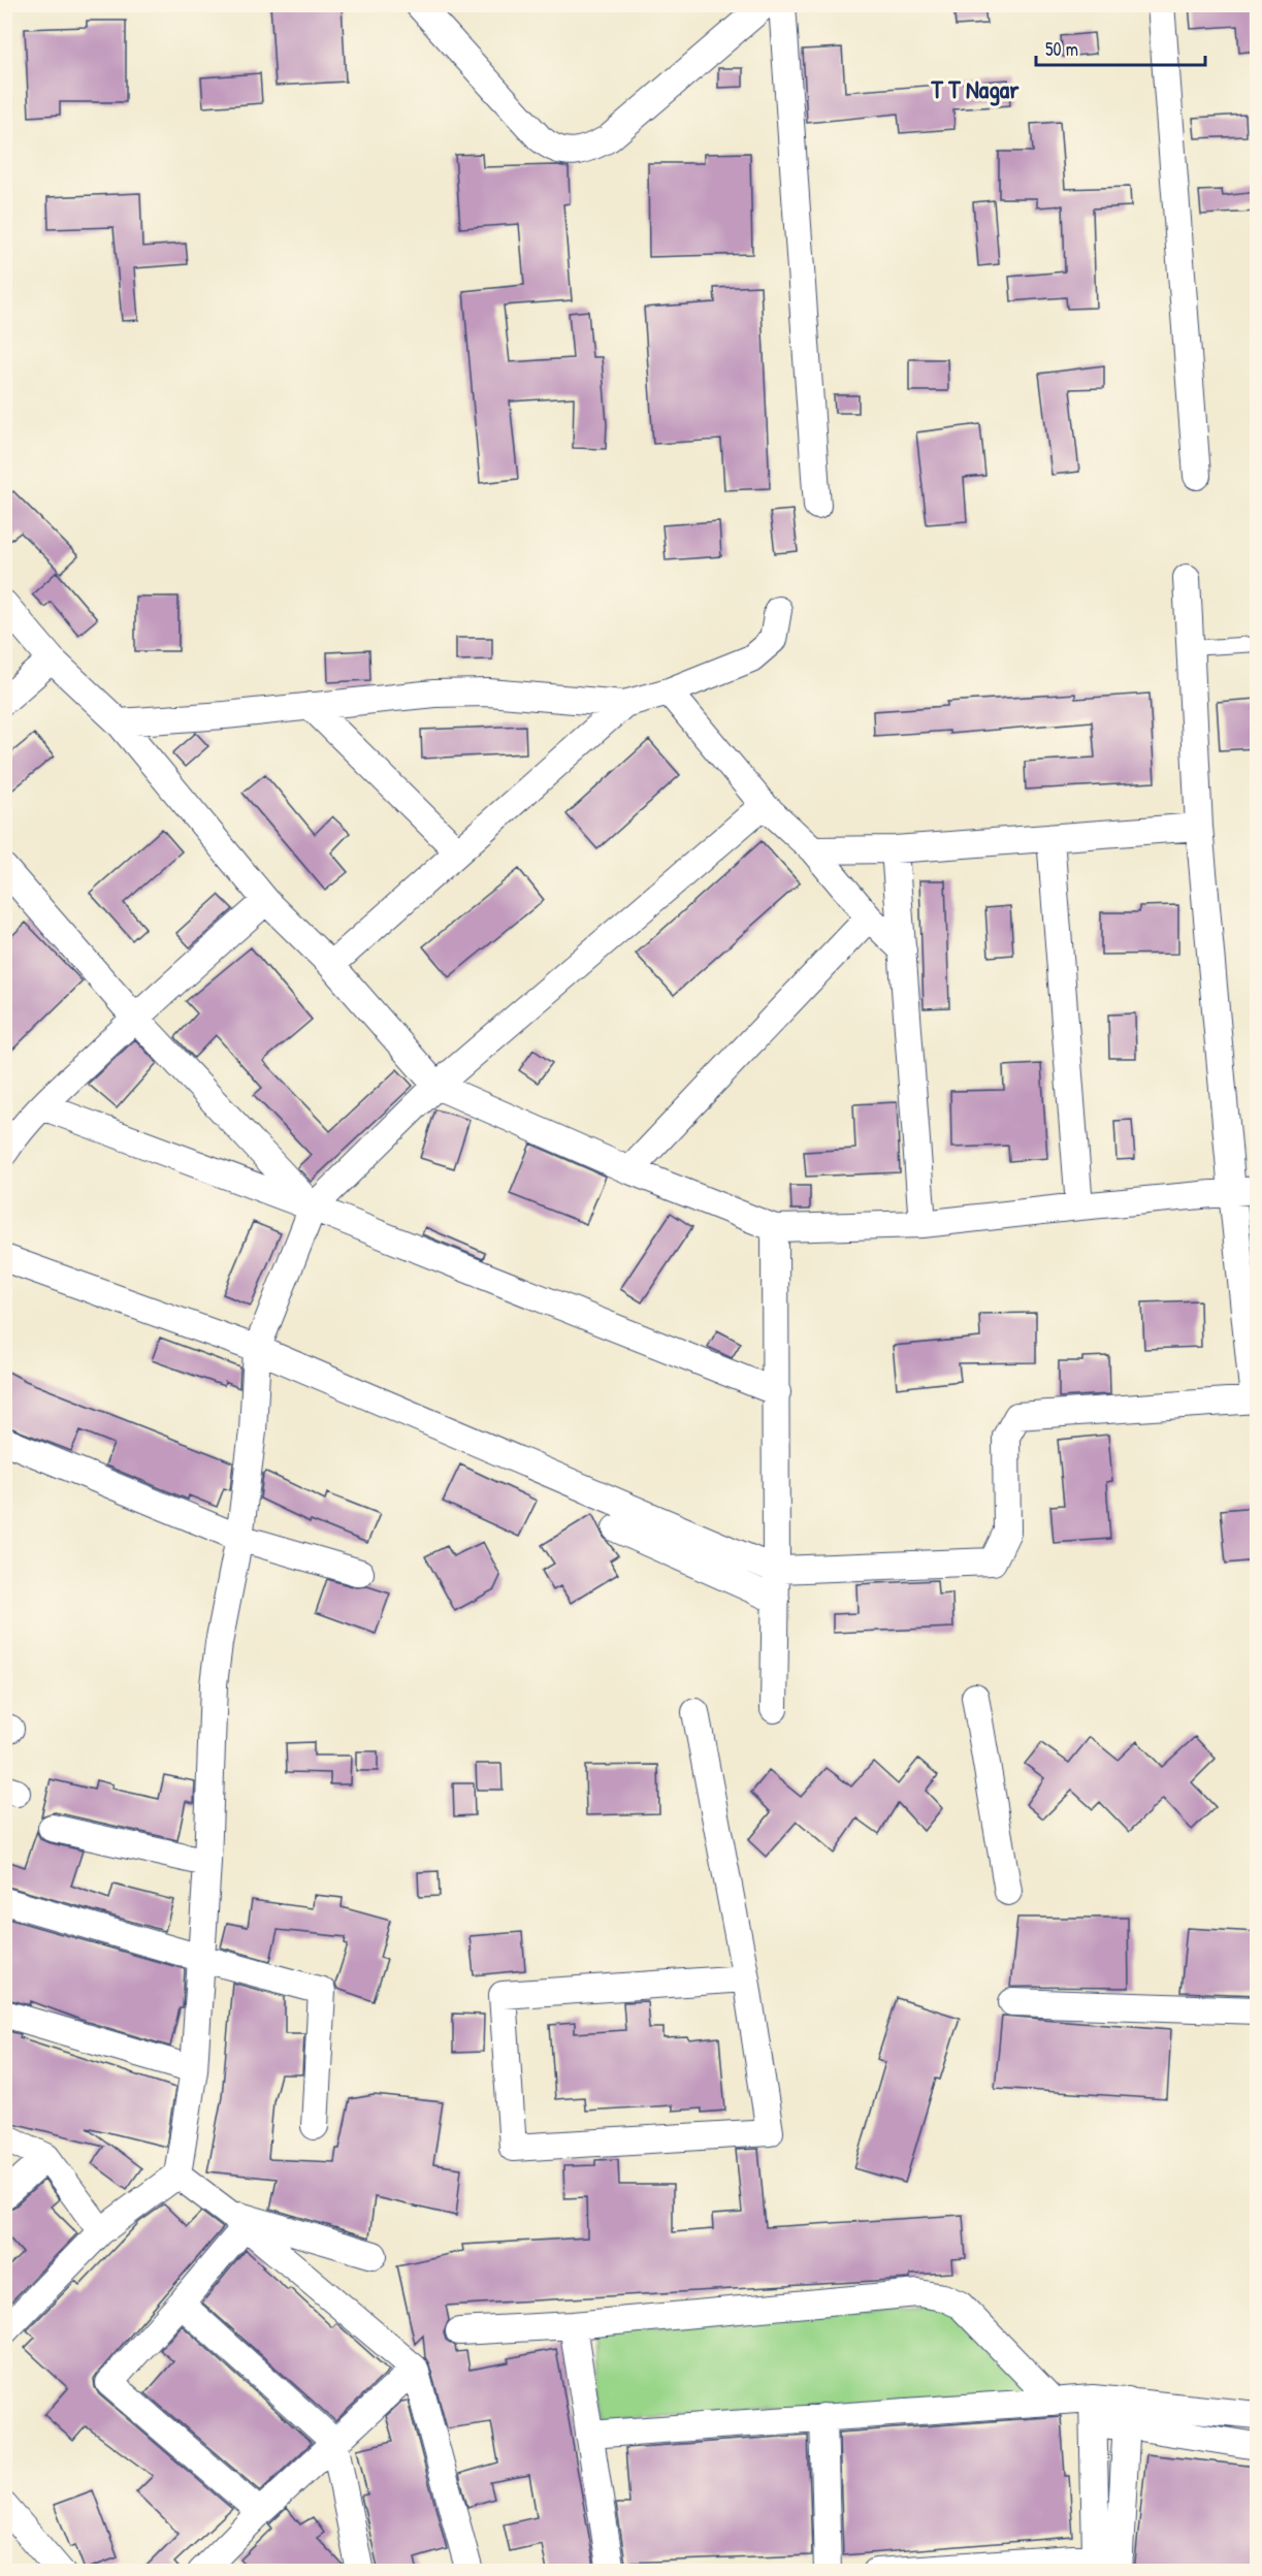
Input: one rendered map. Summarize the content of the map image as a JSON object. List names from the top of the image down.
{
  "districts": ["T T Nagar"],
  "scale_bar": "50 m"
}
